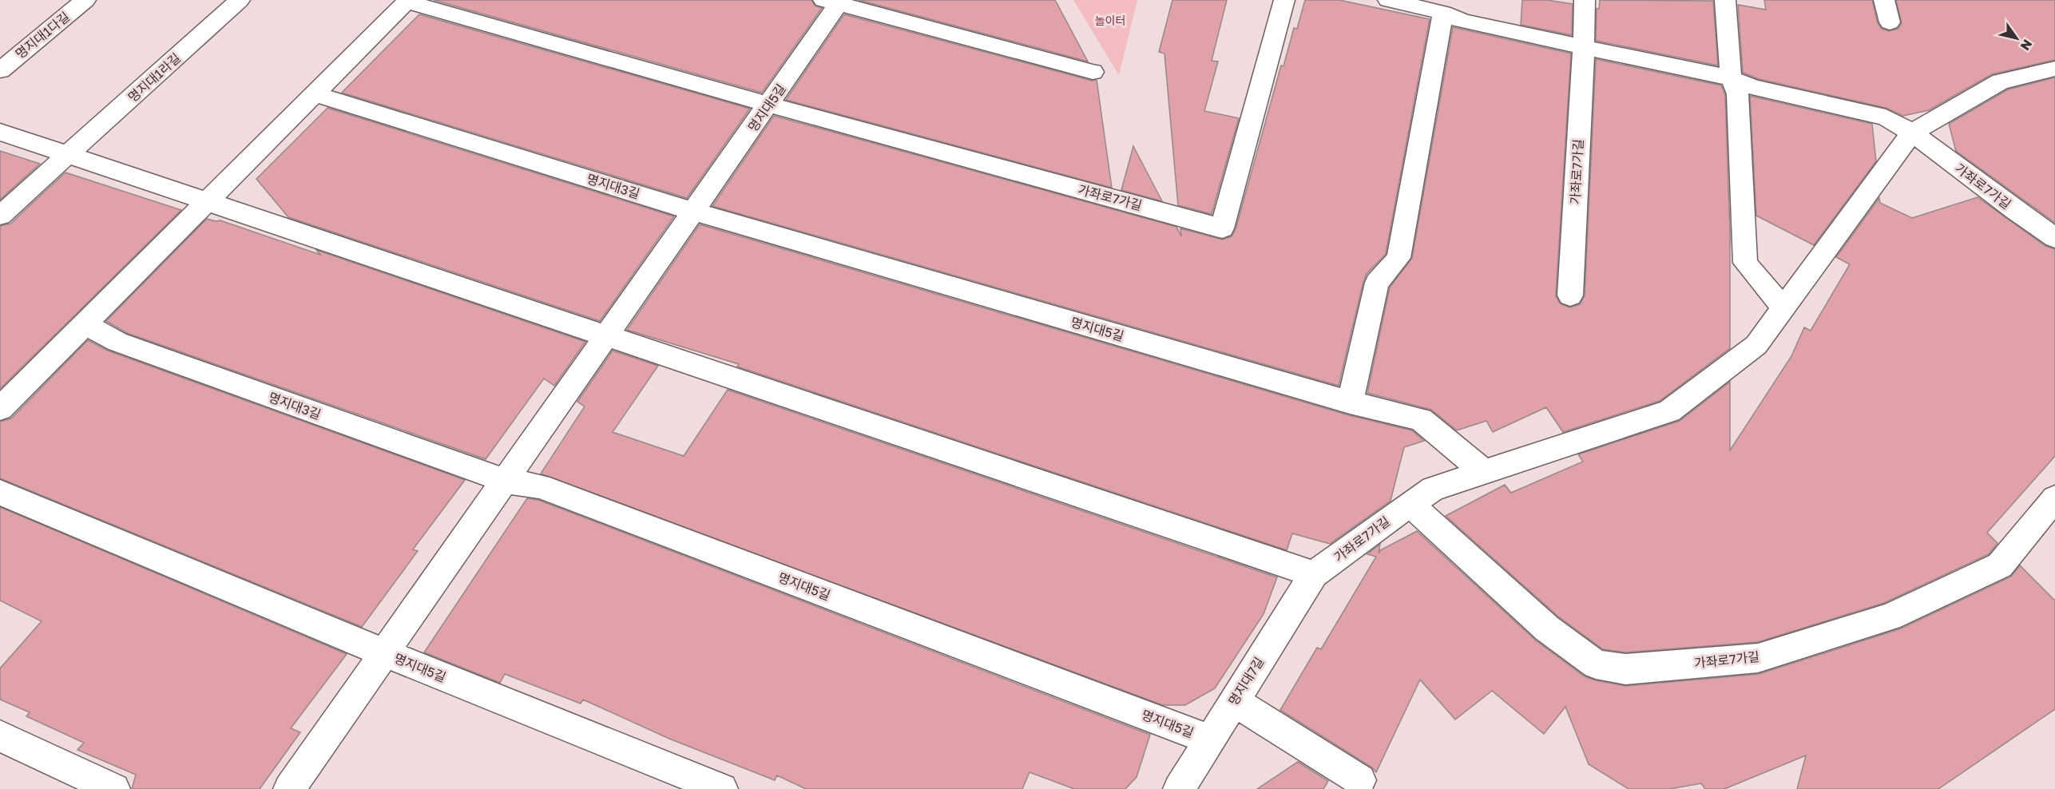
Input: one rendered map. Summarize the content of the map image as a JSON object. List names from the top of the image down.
{
  "streets": {
    "street": [
      "명지대1다길",
      "명지대1라길",
      "명지대5길",
      "가좌로7가길",
      "명지대3길",
      "명지대7길"
    ]
  },
  "crossings": [
    ["명지대5길", "가좌로7가길"],
    ["명지대5길", "명지대3길"],
    ["명지대5길", "명지대7길"],
    ["가좌로7가길", "명지대7길"]
  ],
  "parks": ["놀이터"],
  "north": "bottom right"
}
